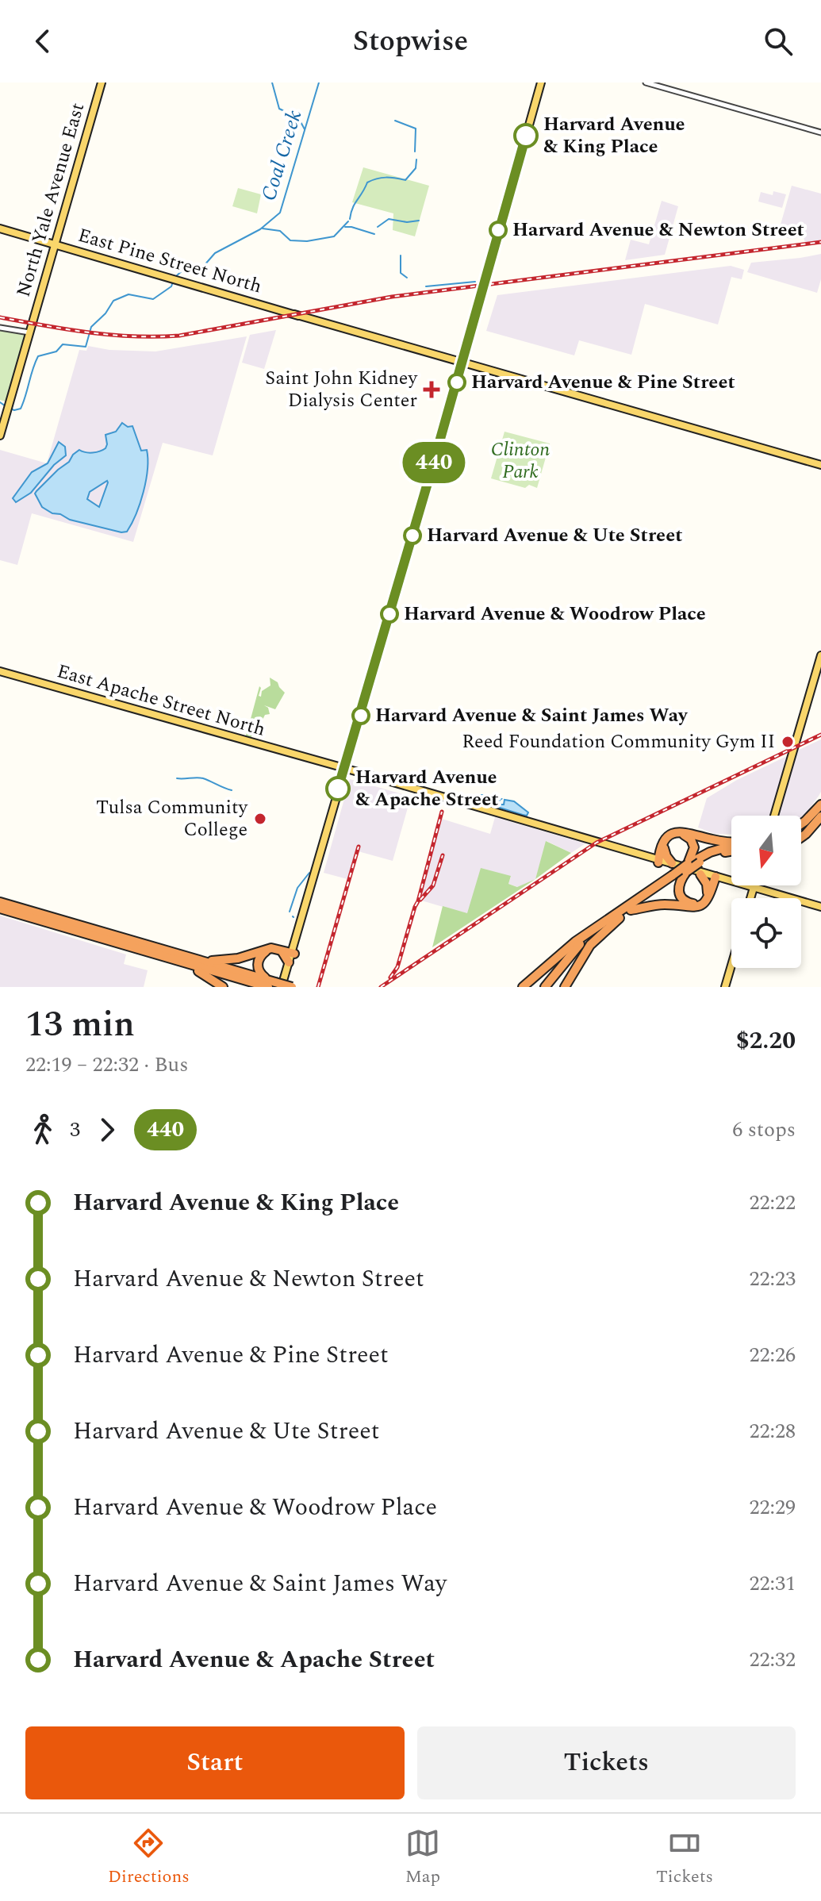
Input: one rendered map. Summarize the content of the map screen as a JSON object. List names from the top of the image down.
{
  "streets": {
    "main road": ["North Yale Avenue East", "East Pine Street North", "East Apache Street North"]
  },
  "crossings": [
    ["North Yale Avenue East", "East Pine Street North"]
  ],
  "water": ["Coal Creek"],
  "parks": ["Clinton Park"],
  "places": {
    "other": [
      "Harvard Avenue & King Place",
      "Harvard Avenue & Newton Street",
      "Harvard Avenue & Pine Street",
      "Harvard Avenue & Ute Street",
      "Harvard Avenue & Woodrow Place",
      "Harvard Avenue & Saint James Way",
      "Reed Foundation Community Gym II",
      "Harvard Avenue & Apache Street",
      "Tulsa Community College"
    ],
    "health": ["Saint John Kidney Dialysis Center"]
  },
  "lines": ["bus line 440"],
  "north": "bottom",
  "page": {
    "header": "Stopwise",
    "on_map": "440",
    "heading": ["13 min", "22:19 – 22:32 · Bus", "$2.20"],
    "legs": ["3", "440", "6 stops"],
    "list": [
      {
        "name": "Harvard Avenue & King Place",
        "value": "22:22"
      },
      {
        "name": "Harvard Avenue & Newton Street",
        "value": "22:23"
      },
      {
        "name": "Harvard Avenue & Pine Street",
        "value": "22:26"
      },
      {
        "name": "Harvard Avenue & Ute Street",
        "value": "22:28"
      },
      {
        "name": "Harvard Avenue & Woodrow Place",
        "value": "22:29"
      },
      {
        "name": "Harvard Avenue & Saint James Way",
        "value": "22:31"
      },
      {
        "name": "Harvard Avenue & Apache Street",
        "value": "22:32"
      }
    ],
    "buttons": ["Start", "Tickets"],
    "tabs": ["Directions", "Map", "Tickets"]
  }
}
